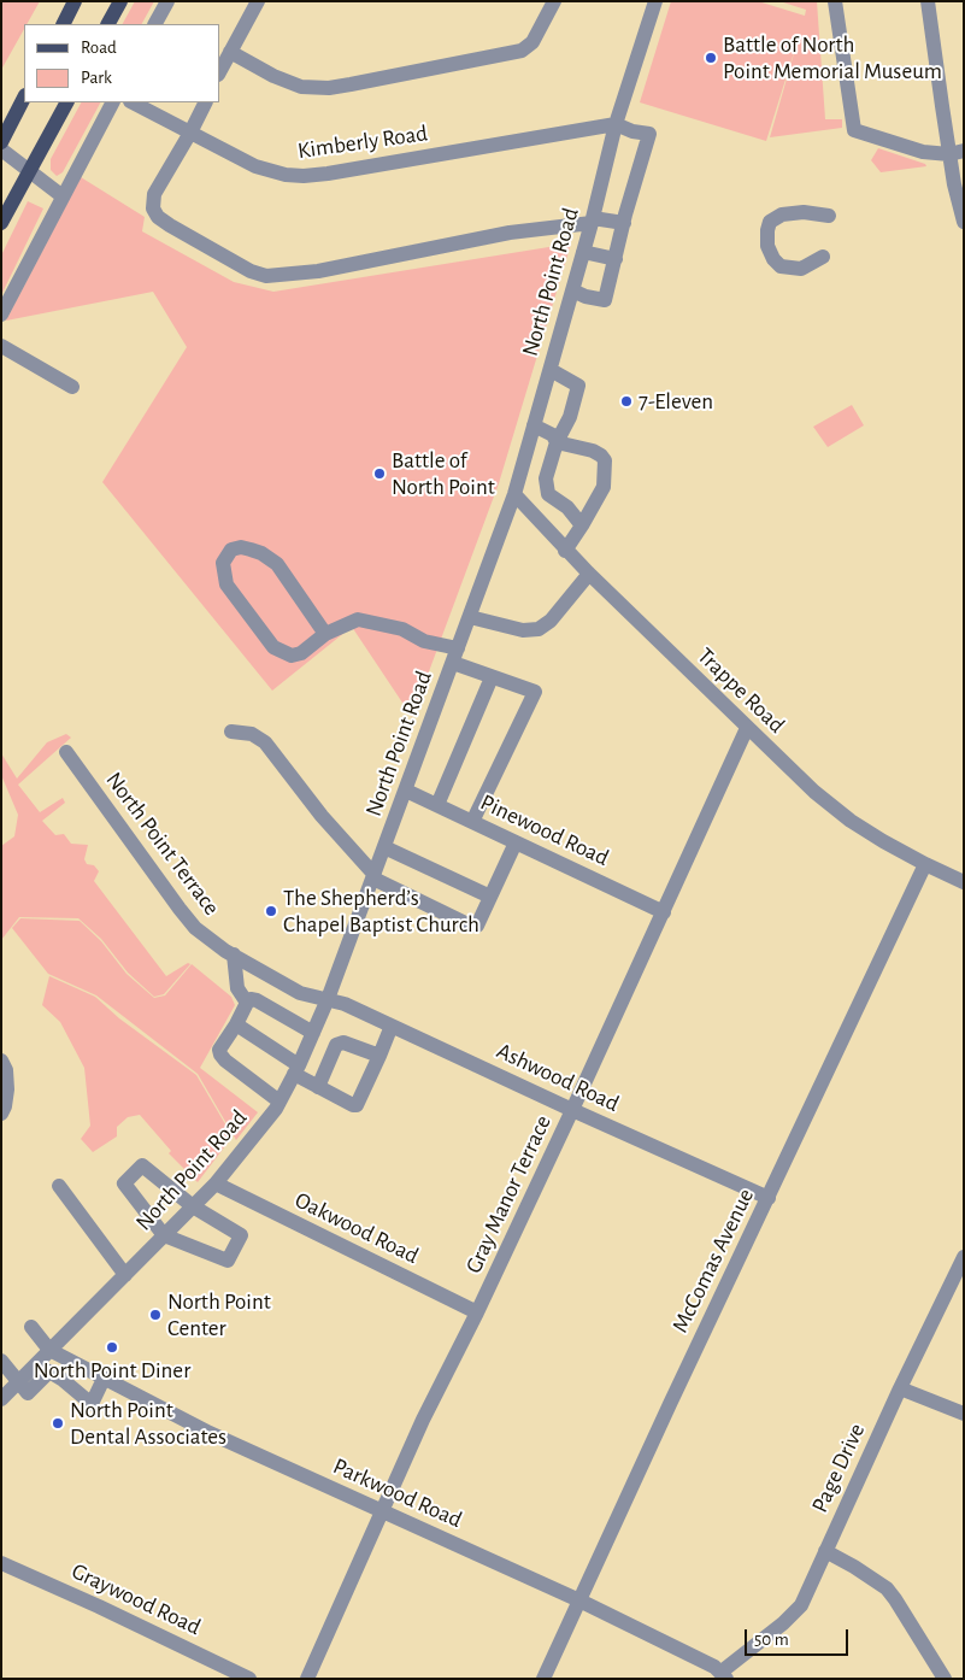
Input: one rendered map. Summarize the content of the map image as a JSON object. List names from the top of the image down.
{
  "streets": {
    "street": [
      "Kimberly Road",
      "North Point Road",
      "Trappe Road",
      "Pinewood Road",
      "North Point Terrace",
      "Ashwood Road",
      "Gray Manor Terrace",
      "Oakwood Road",
      "McComas Avenue",
      "Page Drive",
      "Parkwood Road",
      "Graywood Road"
    ]
  },
  "crossings": [
    ["Kimberly Road", "North Point Road"],
    ["North Point Road", "Trappe Road"],
    ["North Point Road", "Pinewood Road"],
    ["North Point Road", "North Point Terrace"],
    ["North Point Road", "Ashwood Road"],
    ["North Point Road", "Oakwood Road"],
    ["North Point Road", "Parkwood Road"],
    ["Trappe Road", "Gray Manor Terrace"],
    ["Trappe Road", "McComas Avenue"],
    ["Pinewood Road", "Gray Manor Terrace"],
    ["North Point Terrace", "Ashwood Road"],
    ["Ashwood Road", "Gray Manor Terrace"],
    ["Ashwood Road", "McComas Avenue"],
    ["Gray Manor Terrace", "Oakwood Road"],
    ["Gray Manor Terrace", "Parkwood Road"],
    ["McComas Avenue", "Parkwood Road"],
    ["Page Drive", "Parkwood Road"]
  ],
  "places": [
    "Battle of North Point Memorial Museum",
    "7-Eleven",
    "Battle of North Point",
    "The Shepherd’s Chapel Baptist Church",
    "North Point Center",
    "North Point Diner",
    "North Point Dental Associates"
  ],
  "legend": ["Road", "Park"],
  "scale_bar": "50 m"
}
